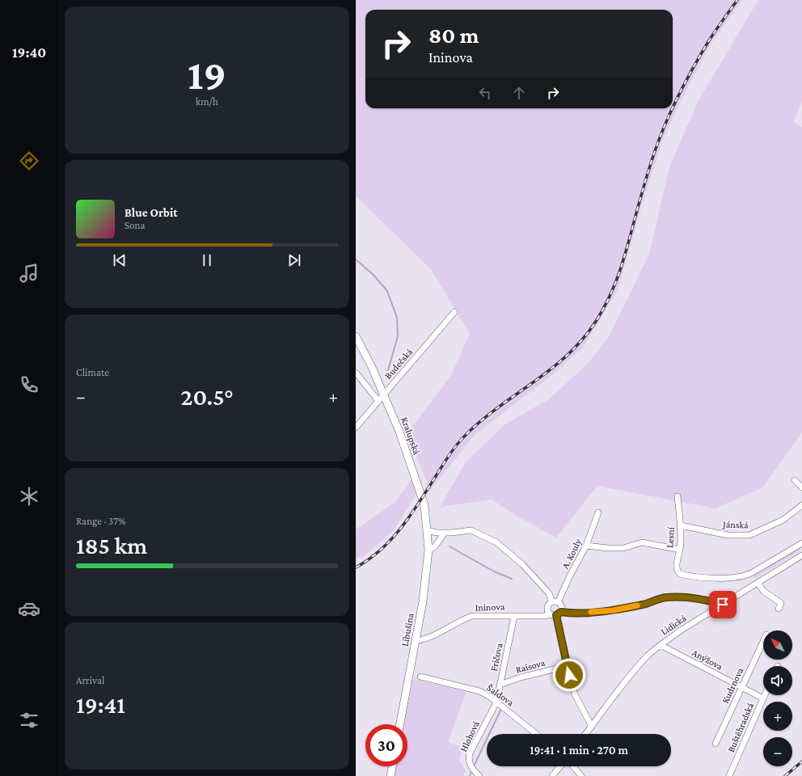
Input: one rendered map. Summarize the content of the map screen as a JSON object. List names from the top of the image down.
{
  "streets": {
    "main road": ["Kralupská", "Libušina"],
    "street": [
      "Budečská",
      "Jánská",
      "Lesní",
      "A. Kouly",
      "Ininova",
      "Lidická",
      "Fričova",
      "Anýžova",
      "Raisova",
      "Kudrnova",
      "Šaldova",
      "Buštěhradská",
      "Hlohová"
    ]
  },
  "crossings": [
    ["Budečská", "Kralupská"],
    ["Kralupská", "Libušina"],
    ["Jánská", "Lesní"],
    ["A. Kouly", "Ininova"],
    ["Ininova", "Lidická"],
    ["Ininova", "Libušina"],
    ["Ininova", "Fričova"],
    ["Lidická", "Anýžova"],
    ["Fričova", "Raisova"],
    ["Fričova", "Šaldova"],
    ["Fričova", "Hlohová"],
    ["Anýžova", "Kudrnova"],
    ["Anýžova", "Buštěhradská"],
    ["Šaldova", "Hlohová"]
  ],
  "north": "top left",
  "page": {
    "tabs": "19:40",
    "tile": [
      ["19", "km/h"],
      "Climate",
      ["Range · 37%", "185 km"],
      ["Arrival", "19:41"]
    ],
    "turn": ["80 m", "Ininova"],
    "song": ["Blue Orbit", "Sona"],
    "heat": ["−", "20.5°", "+"],
    "map_buttons": ["+", "−"],
    "limit": "30",
    "trip": "19:41 · 1 min · 270 m"
  }
}
